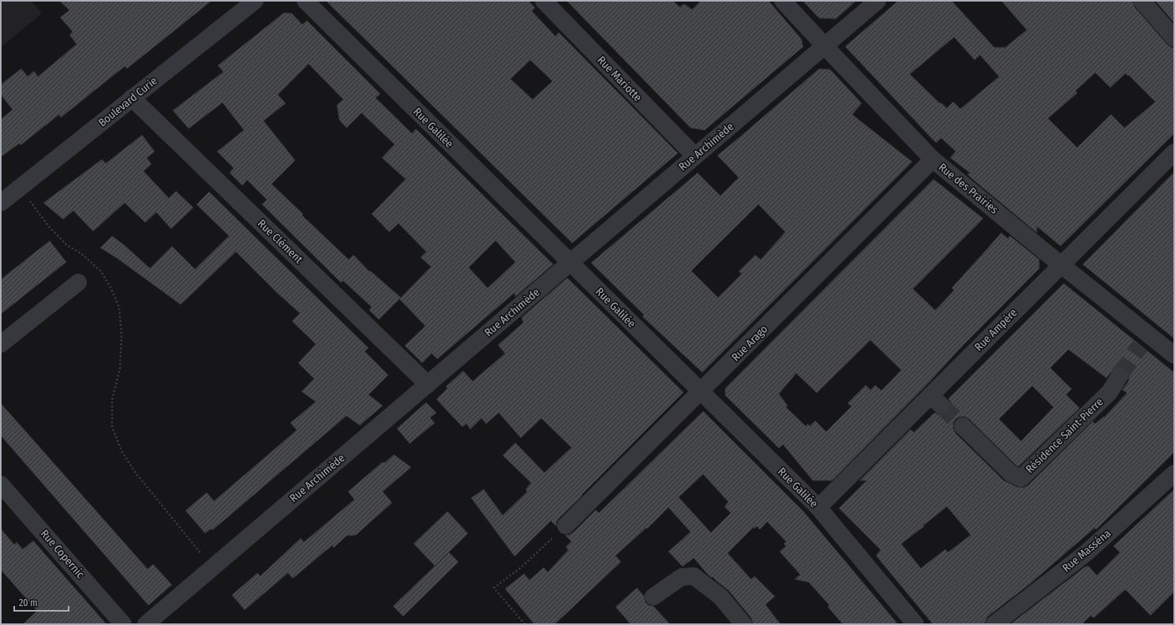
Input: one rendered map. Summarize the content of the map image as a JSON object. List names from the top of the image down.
{
  "streets": {
    "street": [
      "Rue Mariotte",
      "Boulevard Curie",
      "Rue Galilée",
      "Rue Archimède",
      "Rue des Prairies",
      "Rue Clément",
      "Rue Ampère",
      "Rue Arago",
      "Résidence Saint-Pierre",
      "Rue Masséna",
      "Rue Copernic"
    ]
  },
  "crossings": [
    ["Rue Mariotte", "Rue Archimède"],
    ["Boulevard Curie", "Rue Clément"],
    ["Rue Galilée", "Rue Archimède"],
    ["Rue Galilée", "Rue Ampère"],
    ["Rue Galilée", "Rue Arago"],
    ["Rue Archimède", "Rue des Prairies"],
    ["Rue Archimède", "Rue Clément"],
    ["Rue des Prairies", "Rue Ampère"],
    ["Rue des Prairies", "Rue Arago"]
  ],
  "scale_bar": "20 m"
}
